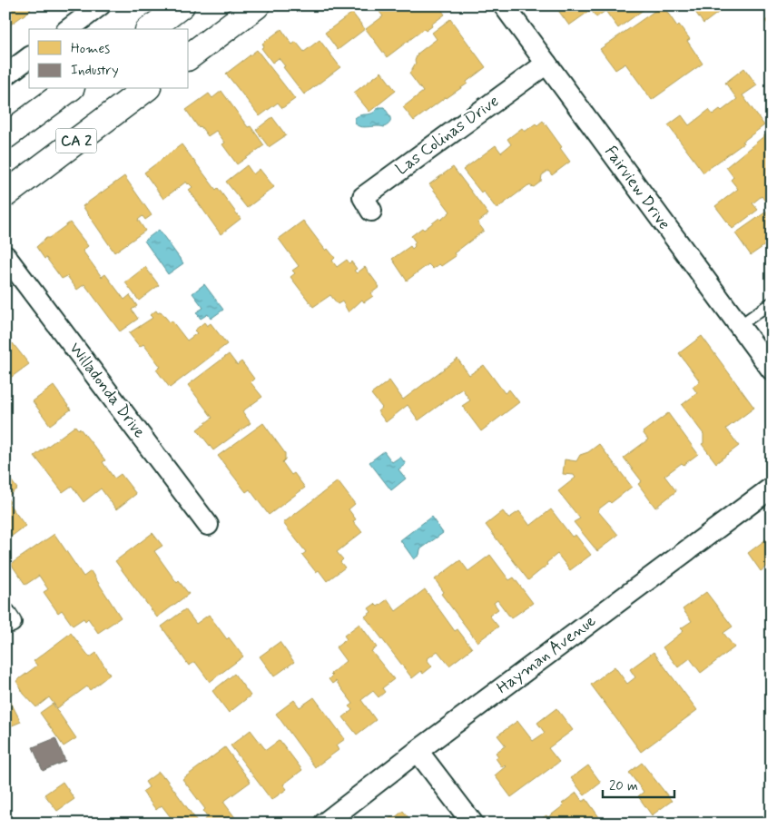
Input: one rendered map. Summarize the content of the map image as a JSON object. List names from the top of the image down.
{
  "streets": {
    "main road": ["CA 2"],
    "street": [
      "Las Colinas Drive",
      "Fairview Drive",
      "Willadonda Drive",
      "Hayman Avenue"
    ]
  },
  "crossings": [
    ["Las Colinas Drive", "Fairview Drive"]
  ],
  "legend": ["Homes", "Industry"],
  "scale_bar": "20 m"
}
